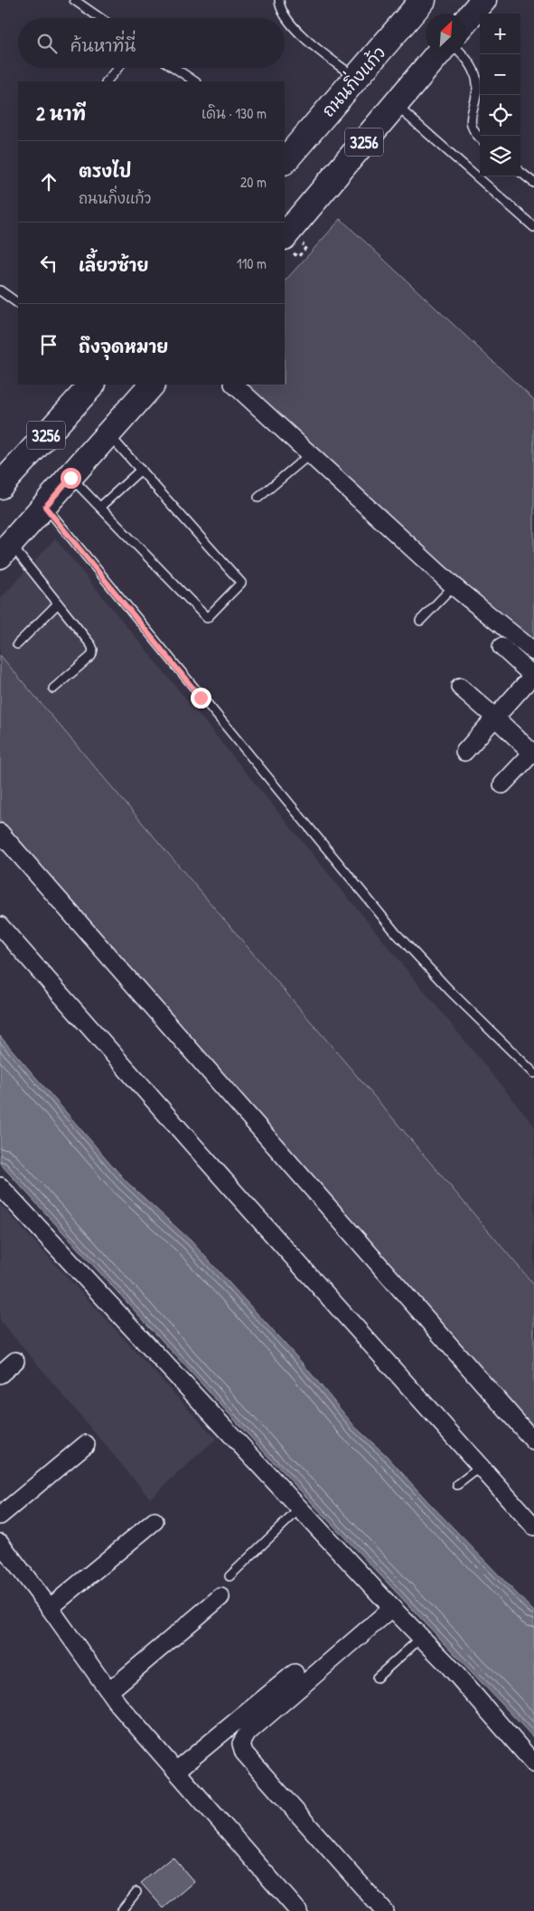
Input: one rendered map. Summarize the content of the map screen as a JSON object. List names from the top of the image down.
{
  "streets": {
    "main road": ["ถนนกิ่งแก้ว", "3256"]
  },
  "north": "top right",
  "page": {
    "map_buttons": ["+", "−"],
    "search": "ค้นหาที่นี่",
    "heading": ["2 นาที", "เดิน · 130 m"],
    "list": [
      ["ตรงไป", "ถนนกิ่งแก้ว", "20 m"],
      ["เลี้ยวซ้าย", "110 m"],
      "ถึงจุดหมาย"
    ]
  }
}
